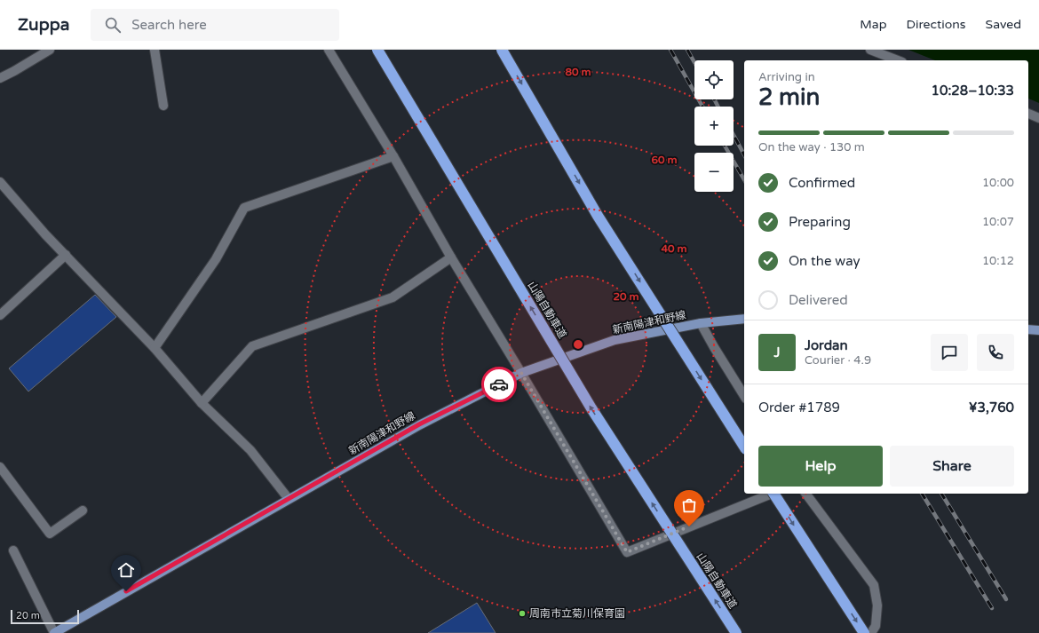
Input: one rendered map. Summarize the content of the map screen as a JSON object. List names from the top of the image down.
{
  "streets": {
    "highway": ["山陽自動車道"],
    "main road": ["新南陽津和野線"]
  },
  "one_way": ["山陽自動車道"],
  "places": ["周南市立菊川保育園"],
  "scale_bar": "20 m",
  "page": {
    "header": "Zuppa",
    "search": "Search here",
    "nav": ["Map", "Directions", "Saved"],
    "map_buttons": ["+", "−"],
    "heading": ["2 min", "Arriving in", "10:28–10:33"],
    "panel": [
      "Jordan",
      "Courier · 4.9",
      "Order #1789",
      "¥3,760"
    ],
    "bar": "On the way · 130 m",
    "list": [
      ["Confirmed", "10:00"],
      ["Preparing", "10:07"],
      ["On the way", "10:12"],
      "Delivered"
    ],
    "round": "J",
    "buttons": ["Help", "Share"],
    "scale": "20 m"
  },
  "rings": [
    "80 m",
    "60 m",
    "40 m",
    "20 m"
  ]
}
